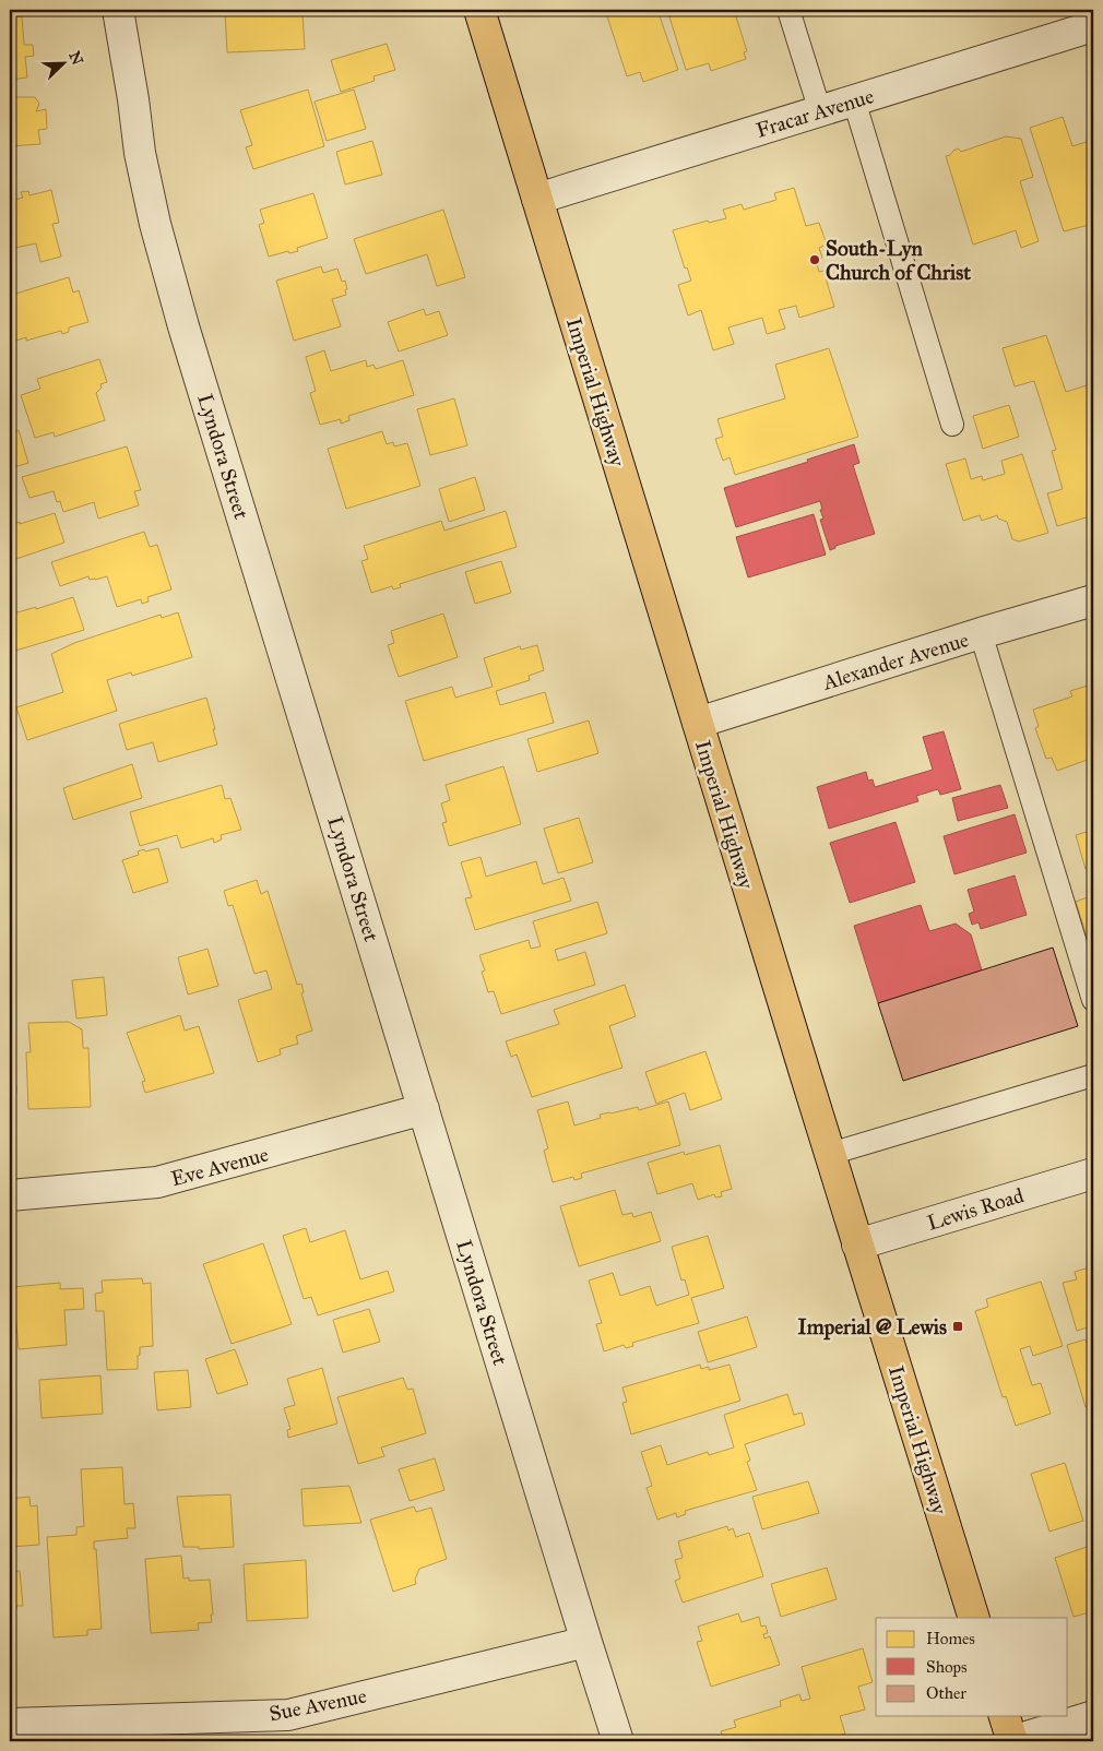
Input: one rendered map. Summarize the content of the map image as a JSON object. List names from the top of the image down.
{
  "streets": {
    "main road": ["Imperial Highway"],
    "street": [
      "Fracar Avenue",
      "Lyndora Street",
      "Alexander Avenue",
      "Eve Avenue",
      "Lewis Road",
      "Sue Avenue"
    ]
  },
  "crossings": [
    ["Fracar Avenue", "Imperial Highway"],
    ["Imperial Highway", "Alexander Avenue"],
    ["Imperial Highway", "Lewis Road"],
    ["Lyndora Street", "Eve Avenue"],
    ["Lyndora Street", "Sue Avenue"]
  ],
  "places": {
    "other": ["South-Lyn Church of Christ"],
    "transit": ["Imperial @ Lewis"]
  },
  "legend": ["Homes", "Shops", "Other"],
  "north": "top right"
}
